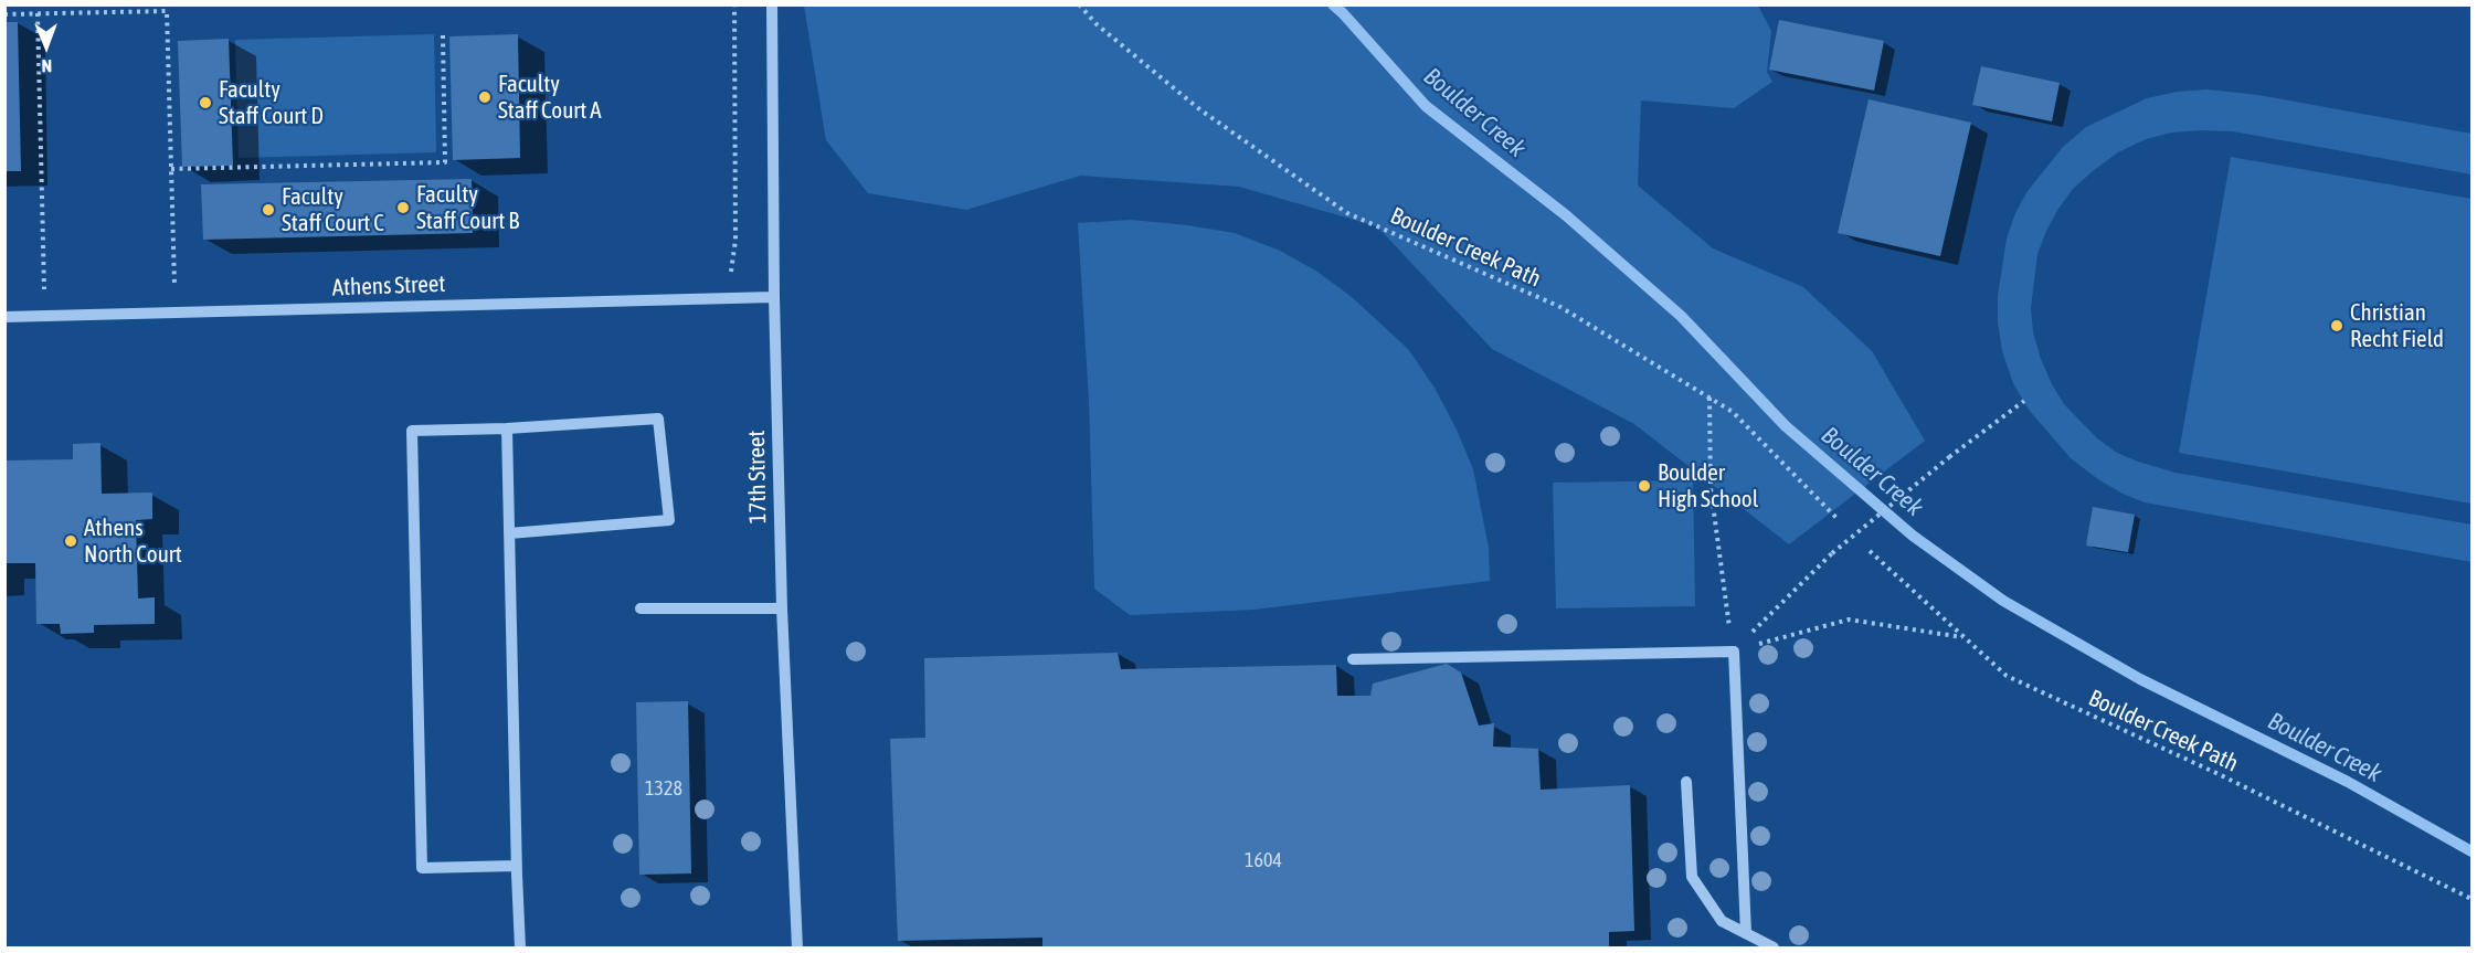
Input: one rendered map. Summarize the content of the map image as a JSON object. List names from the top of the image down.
{
  "streets": {
    "street": ["Athens Street", "17th Street"],
    "path": ["Boulder Creek Path"]
  },
  "crossings": [
    ["Athens Street", "17th Street"]
  ],
  "water": ["Boulder Creek"],
  "places": [
    "Faculty Staff Court A",
    "Faculty Staff Court D",
    "Faculty Staff Court B",
    "Faculty Staff Court C",
    "Christian Recht Field",
    "Boulder High School",
    "Athens North Court"
  ],
  "house_numbers": ["1328", "1604"],
  "north": "bottom"
}
